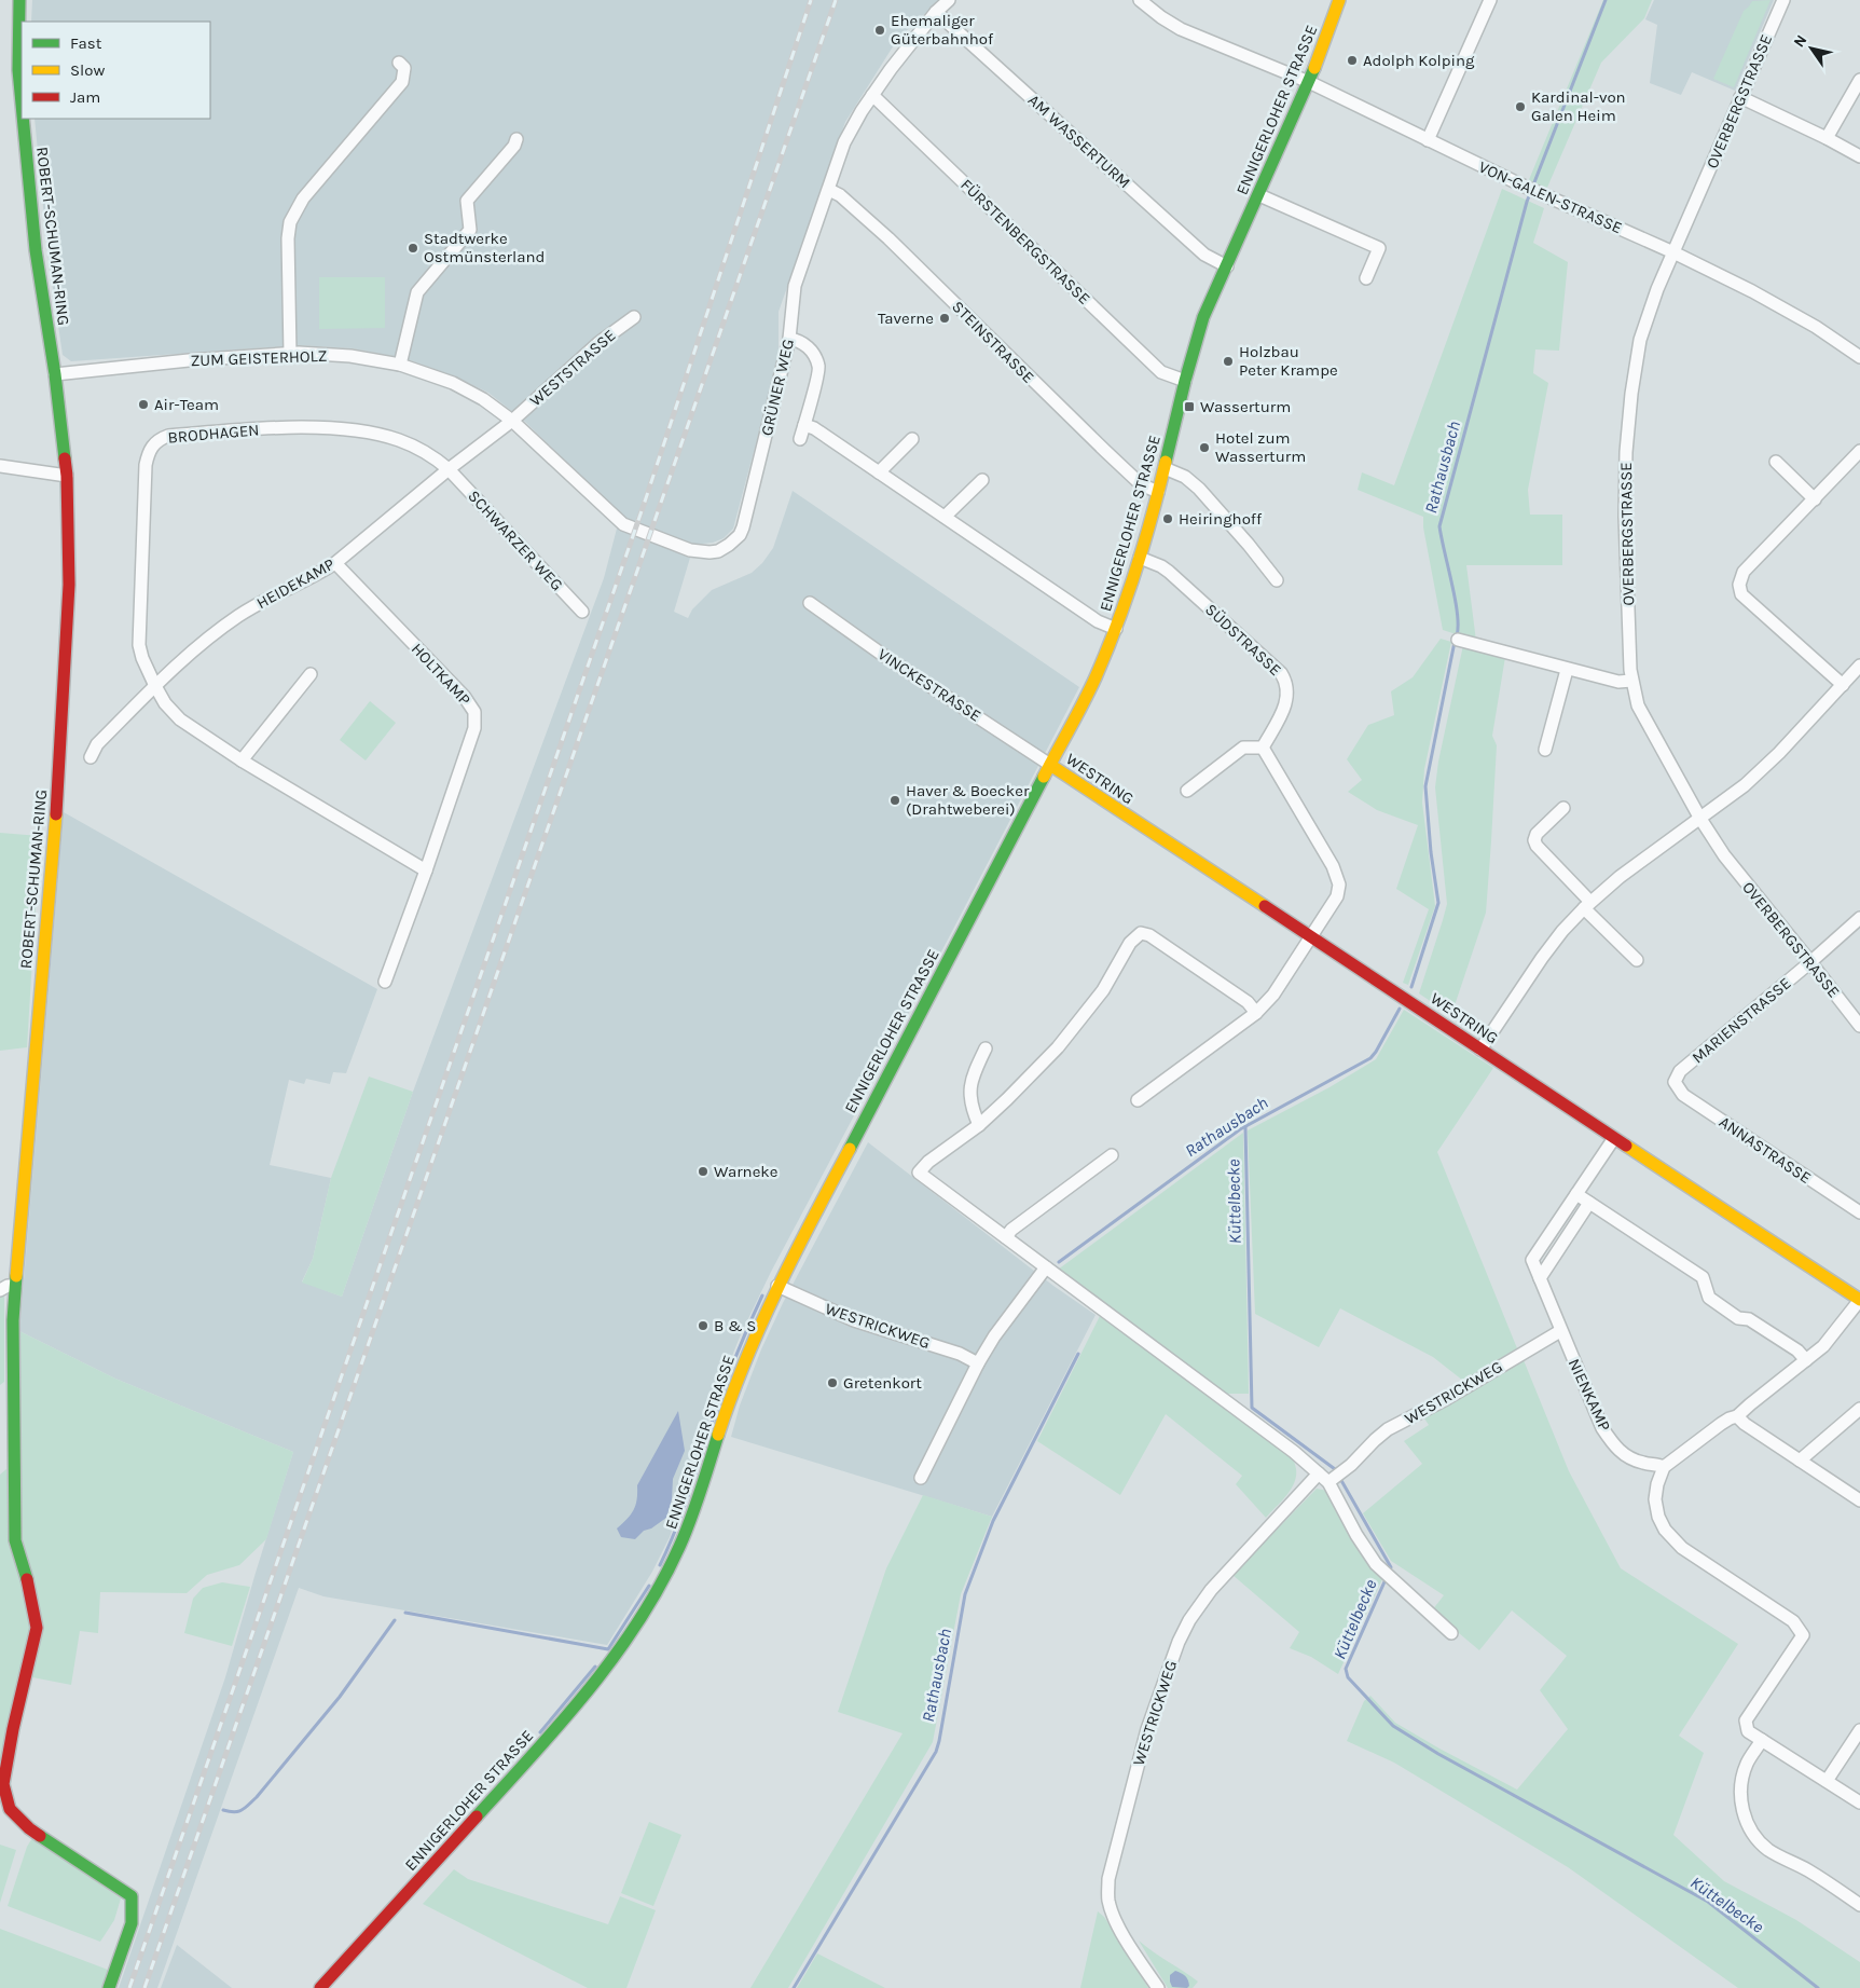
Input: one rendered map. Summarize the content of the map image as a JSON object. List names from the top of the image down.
{
  "streets": {
    "street": [
      "OVERBERGSTRASSE",
      "ENNIGERLOHER STRASSE",
      "AM WASSERTURM",
      "VON-GALEN-STRASSE",
      "ROBERT-SCHUMAN-RING",
      "FÜRSTENBERGSTRASSE",
      "STEINSTRASSE",
      "ZUM GEISTERHOLZ",
      "WESTSTRASSE",
      "GRÜNER WEG",
      "BRODHAGEN",
      "SCHWARZER WEG",
      "HEIDEKAMP",
      "SÜDSTRASSE",
      "HOLTKAMP",
      "VINCKESTRASSE",
      "WESTRING",
      "MARIENSTRASSE",
      "ANNASTRASSE",
      "WESTRICKWEG",
      "NIENKAMP"
    ]
  },
  "crossings": [
    ["OVERBERGSTRASSE", "VON-GALEN-STRASSE"],
    ["OVERBERGSTRASSE", "MARIENSTRASSE"],
    ["ENNIGERLOHER STRASSE", "AM WASSERTURM"],
    ["ENNIGERLOHER STRASSE", "VON-GALEN-STRASSE"],
    ["ENNIGERLOHER STRASSE", "FÜRSTENBERGSTRASSE"],
    ["ENNIGERLOHER STRASSE", "STEINSTRASSE"],
    ["ENNIGERLOHER STRASSE", "SÜDSTRASSE"],
    ["ENNIGERLOHER STRASSE", "VINCKESTRASSE"],
    ["ENNIGERLOHER STRASSE", "WESTRING"],
    ["ENNIGERLOHER STRASSE", "WESTRICKWEG"],
    ["AM WASSERTURM", "GRÜNER WEG"],
    ["ROBERT-SCHUMAN-RING", "ZUM GEISTERHOLZ"],
    ["FÜRSTENBERGSTRASSE", "GRÜNER WEG"],
    ["STEINSTRASSE", "GRÜNER WEG"],
    ["ZUM GEISTERHOLZ", "WESTSTRASSE"],
    ["ZUM GEISTERHOLZ", "GRÜNER WEG"],
    ["ZUM GEISTERHOLZ", "HEIDEKAMP"],
    ["WESTSTRASSE", "GRÜNER WEG"],
    ["WESTSTRASSE", "HEIDEKAMP"],
    ["GRÜNER WEG", "HEIDEKAMP"],
    ["BRODHAGEN", "SCHWARZER WEG"],
    ["BRODHAGEN", "HEIDEKAMP"],
    ["SCHWARZER WEG", "HEIDEKAMP"],
    ["HEIDEKAMP", "HOLTKAMP"],
    ["VINCKESTRASSE", "WESTRING"],
    ["WESTRING", "NIENKAMP"],
    ["MARIENSTRASSE", "ANNASTRASSE"],
    ["WESTRICKWEG", "NIENKAMP"]
  ],
  "water": ["Rathausbach", "Küttelbecke"],
  "places": {
    "other": [
      "Ehemaliger Güterbahnhof",
      "Adolph Kolping",
      "Kardinal-von Galen Heim",
      "Stadtwerke Ostmünsterland",
      "Taverne",
      "Holzbau Peter Krampe",
      "Air-Team",
      "Hotel zum Wasserturm",
      "Heiringhoff",
      "Haver & Boecker (Drahtweberei)",
      "Warneke",
      "B & S",
      "Gretenkort"
    ],
    "transit": ["Wasserturm"]
  },
  "legend": ["Fast", "Slow", "Jam"],
  "north": "top left"
}
